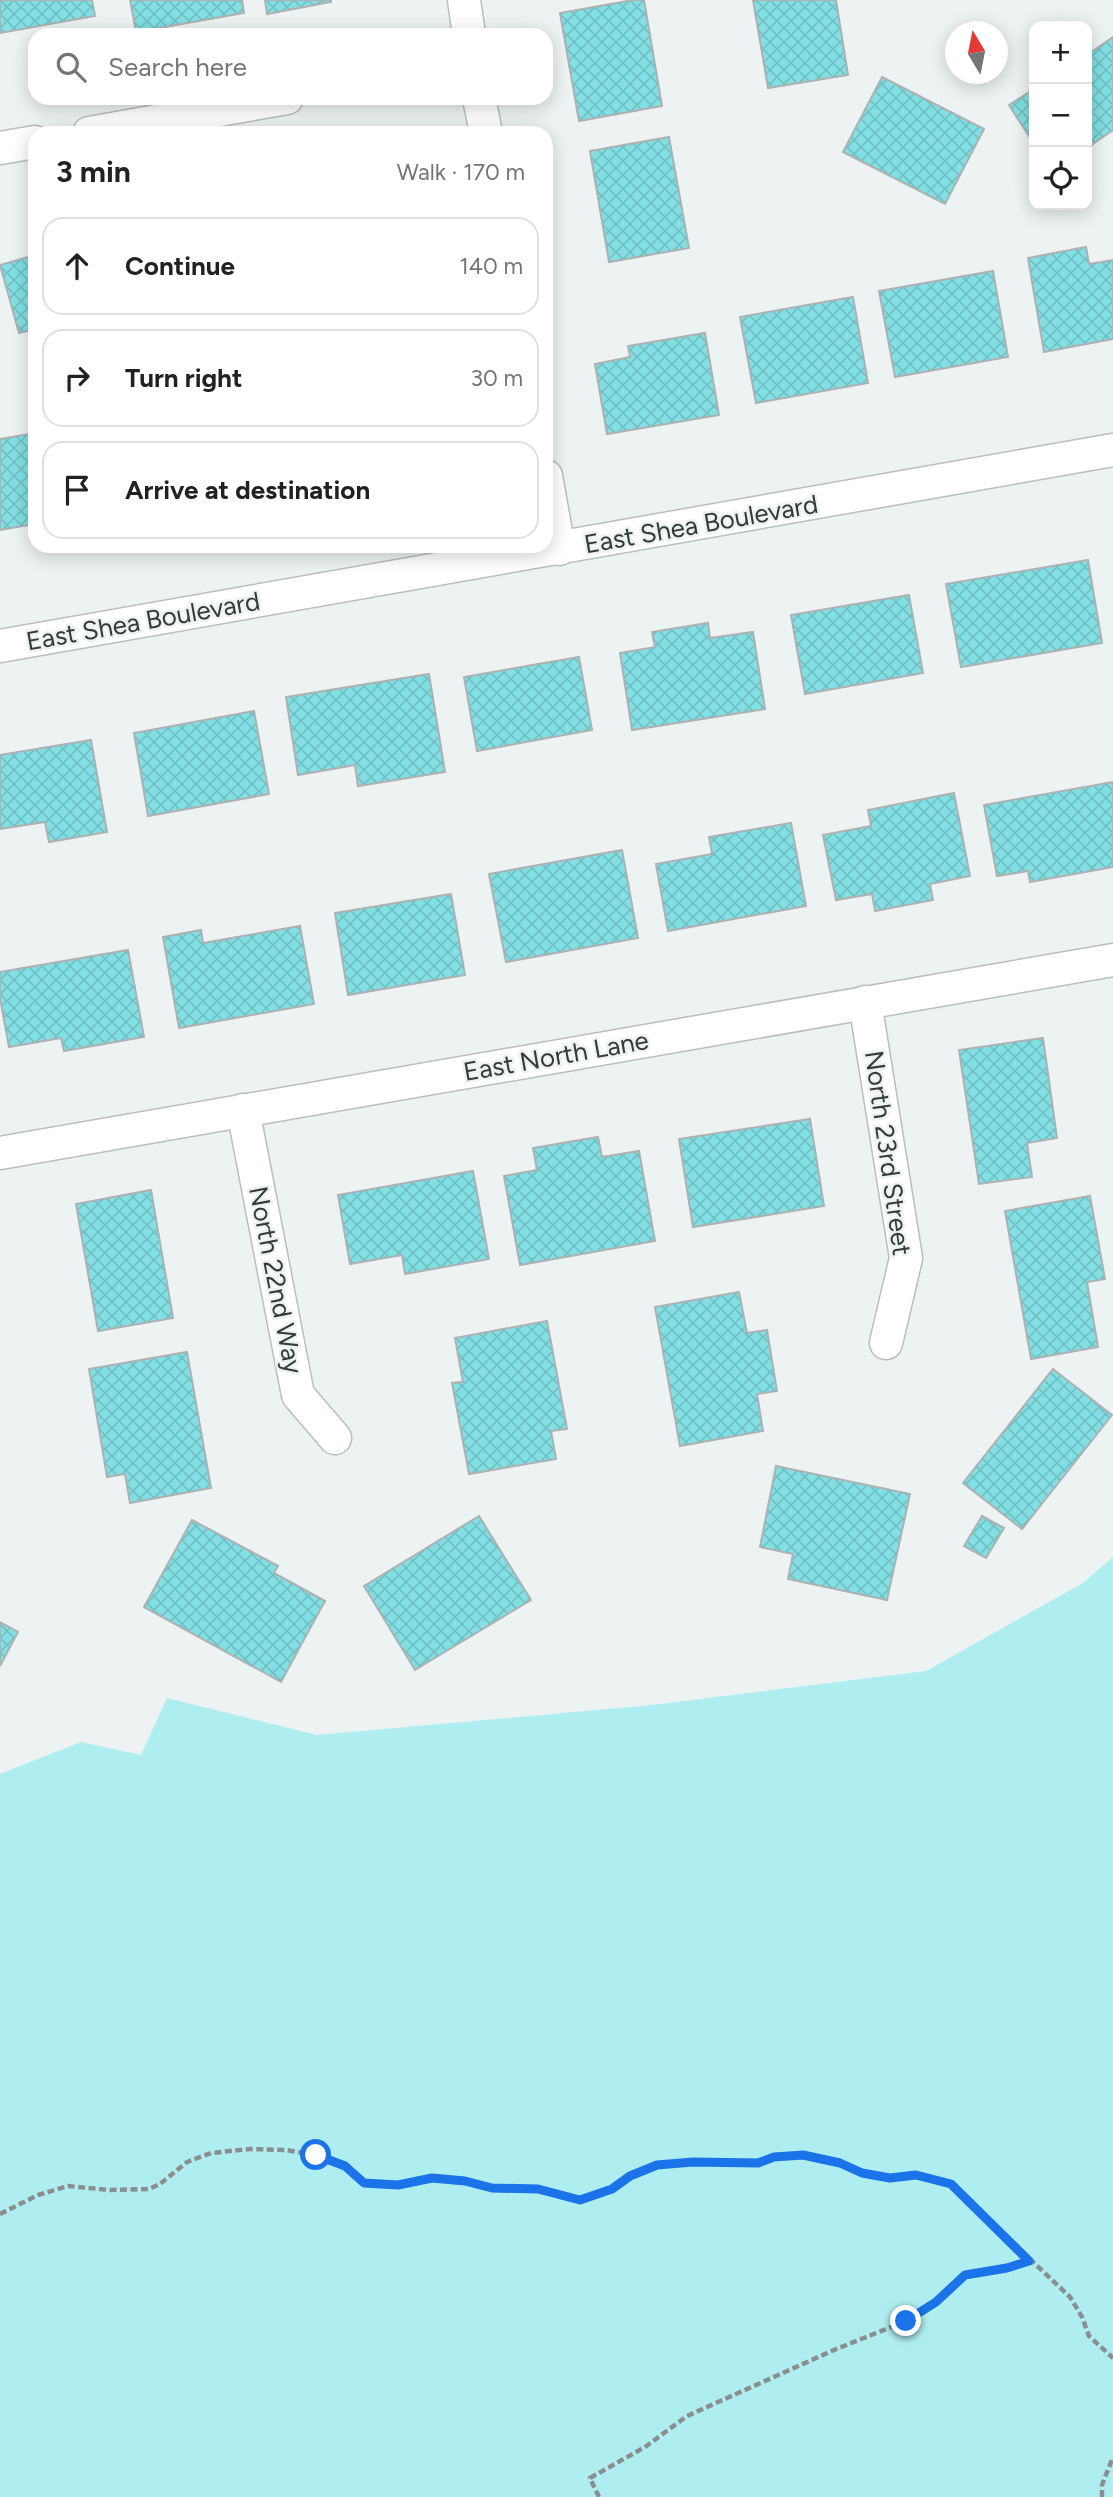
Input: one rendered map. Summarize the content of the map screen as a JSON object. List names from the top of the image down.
{
  "streets": {
    "street": [
      "East Shea Boulevard",
      "East North Lane",
      "North 23rd Street",
      "North 22nd Way"
    ]
  },
  "crossings": [
    ["East North Lane", "North 23rd Street"],
    ["East North Lane", "North 22nd Way"]
  ],
  "north": "top",
  "page": {
    "map_buttons": ["+", "−"],
    "search": "Search here",
    "heading": ["3 min", "Walk · 170 m"],
    "list": [
      ["Continue", "140 m"],
      ["Turn right", "30 m"],
      "Arrive at destination"
    ]
  }
}
